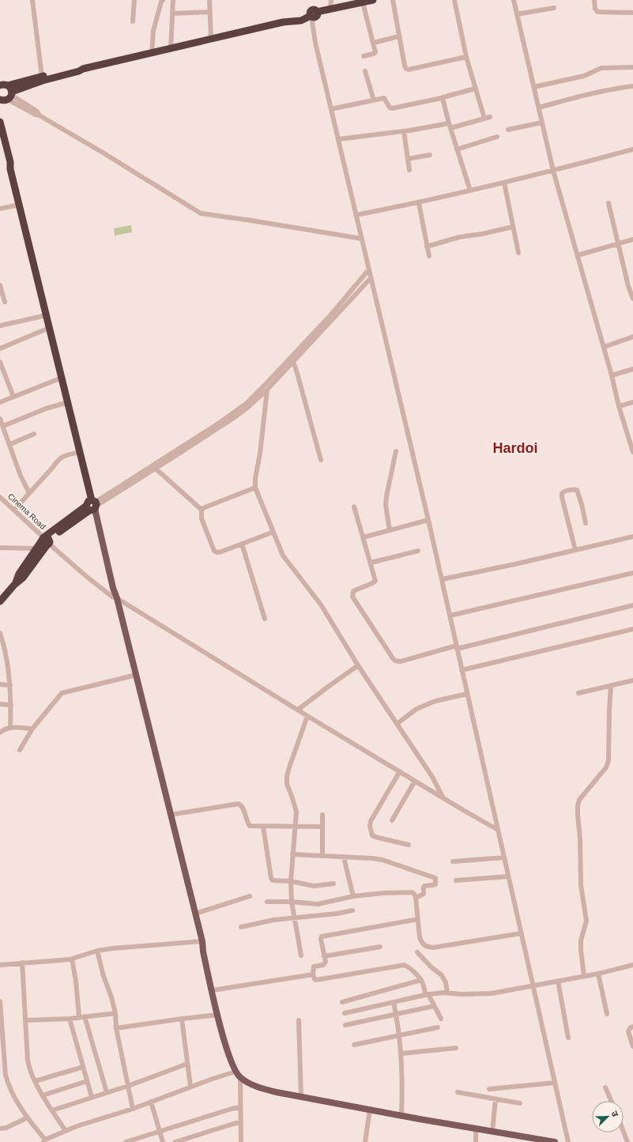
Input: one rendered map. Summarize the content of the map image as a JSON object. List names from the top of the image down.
{
  "streets": {
    "street": ["Cinema Road"]
  },
  "districts": ["Hardoi"],
  "north": "top right"
}
